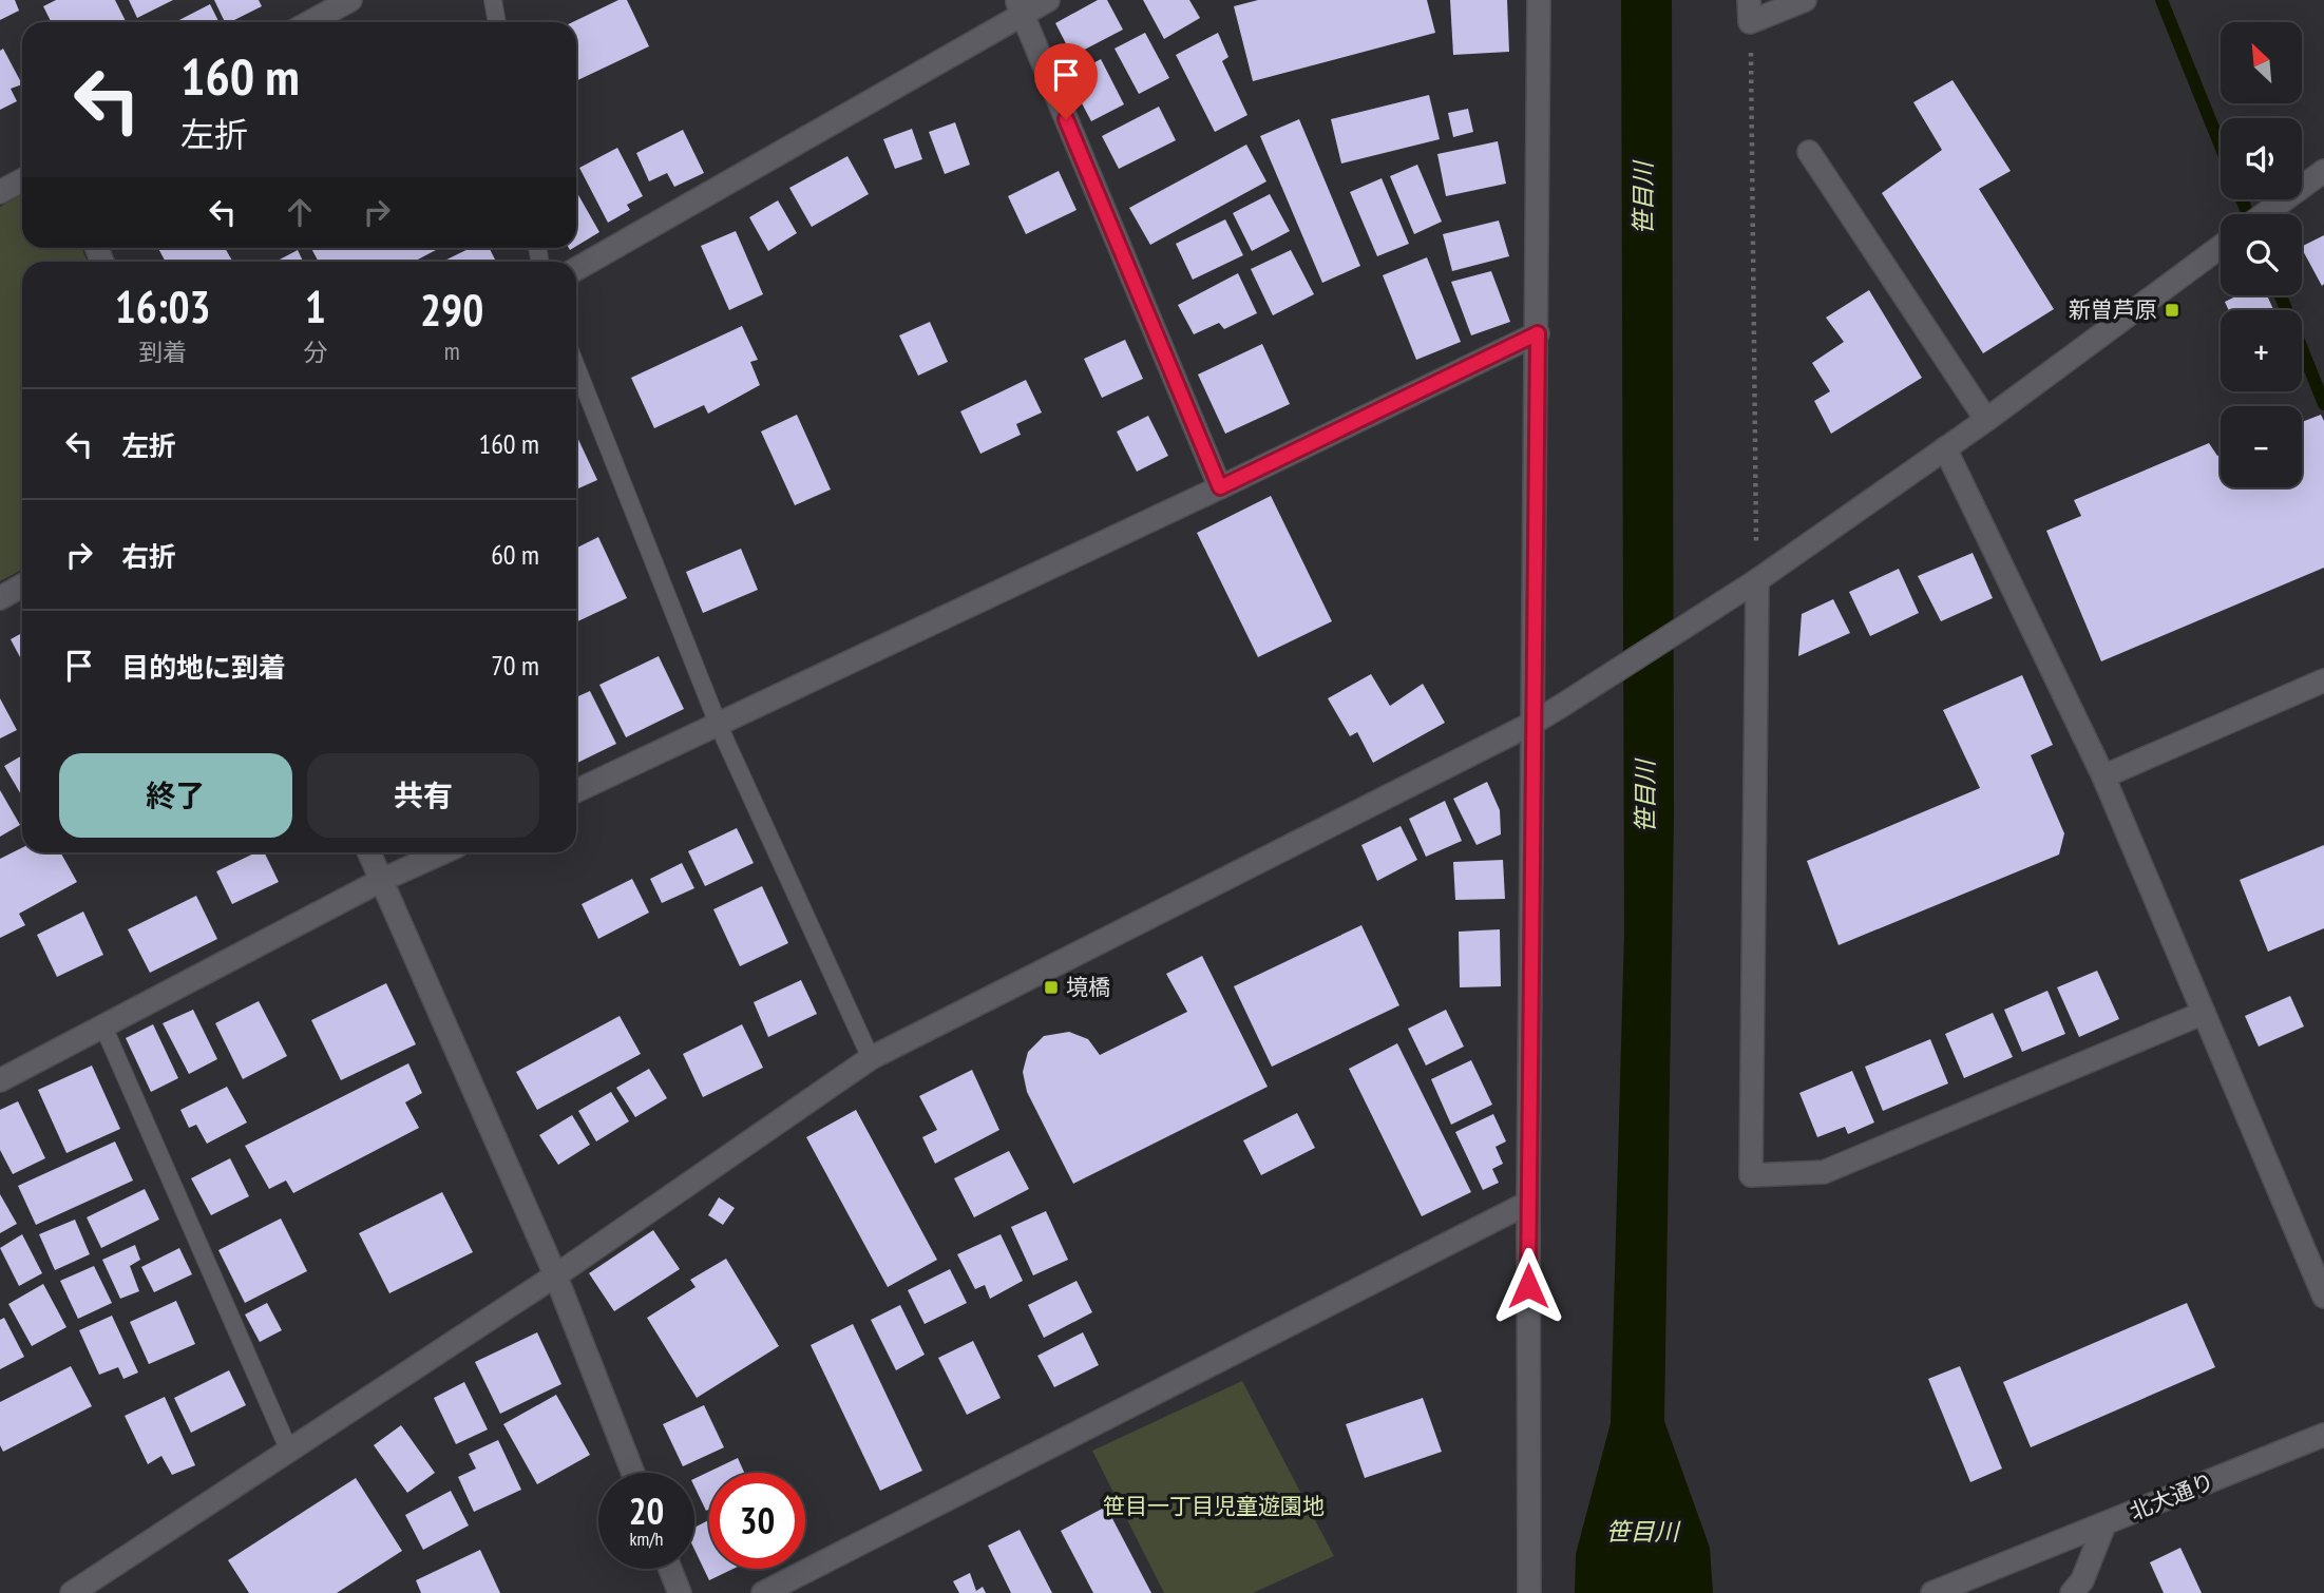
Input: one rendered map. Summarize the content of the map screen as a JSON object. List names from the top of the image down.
{
  "streets": {
    "street": ["北大通り"]
  },
  "water": ["笹目川"],
  "parks": ["笹目一丁目児童遊園地"],
  "places": {
    "transit": ["新曽芦原", "境橋"]
  },
  "north": "top left",
  "page": {
    "map_buttons": ["+", "−"],
    "turn": ["160 m", "左折"],
    "eta": [
      "16:03",
      "到着",
      "1",
      "分",
      "290",
      "m"
    ],
    "list": [
      {
        "name": "左折",
        "value": "160 m"
      },
      {
        "name": "右折",
        "value": "60 m"
      },
      {
        "name": "目的地に到着",
        "value": "70 m"
      }
    ],
    "buttons": ["終了", "共有"],
    "speed": "20 km/h",
    "limit": "30"
  }
}
